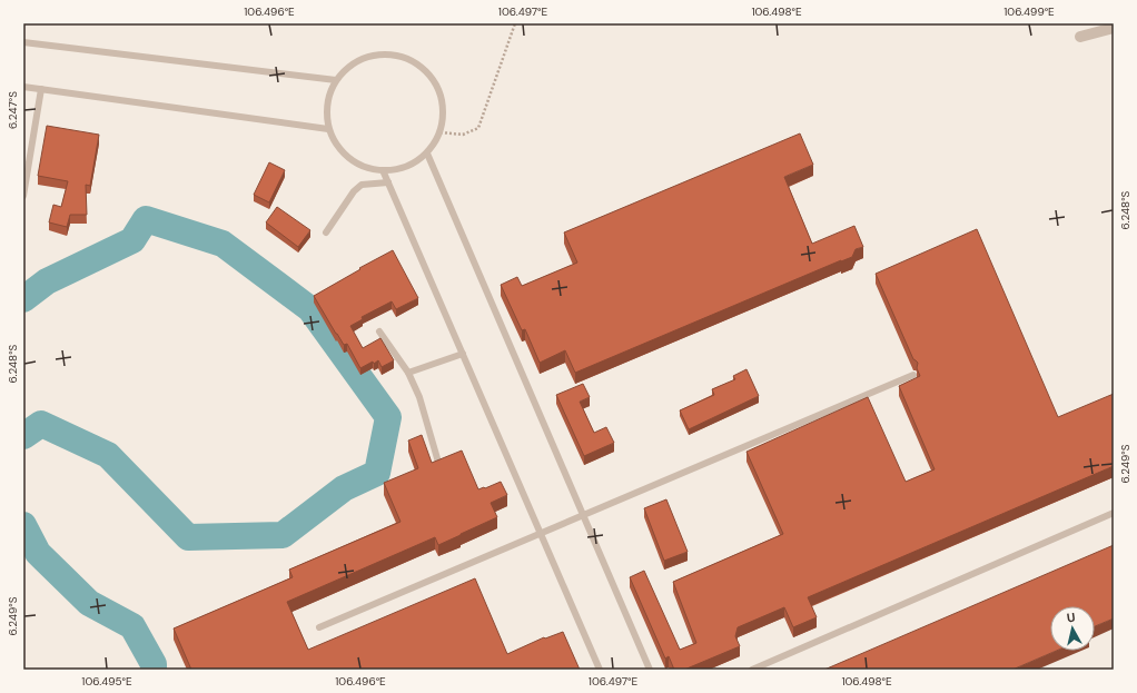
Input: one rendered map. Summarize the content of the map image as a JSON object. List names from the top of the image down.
{
  "north": "top",
  "coordinates": [
    "106.496°E",
    "106.497°E",
    "106.498°E",
    "106.499°E",
    "6.247°S",
    "6.248°S",
    "6.249°S",
    "106.495°E"
  ]
}
